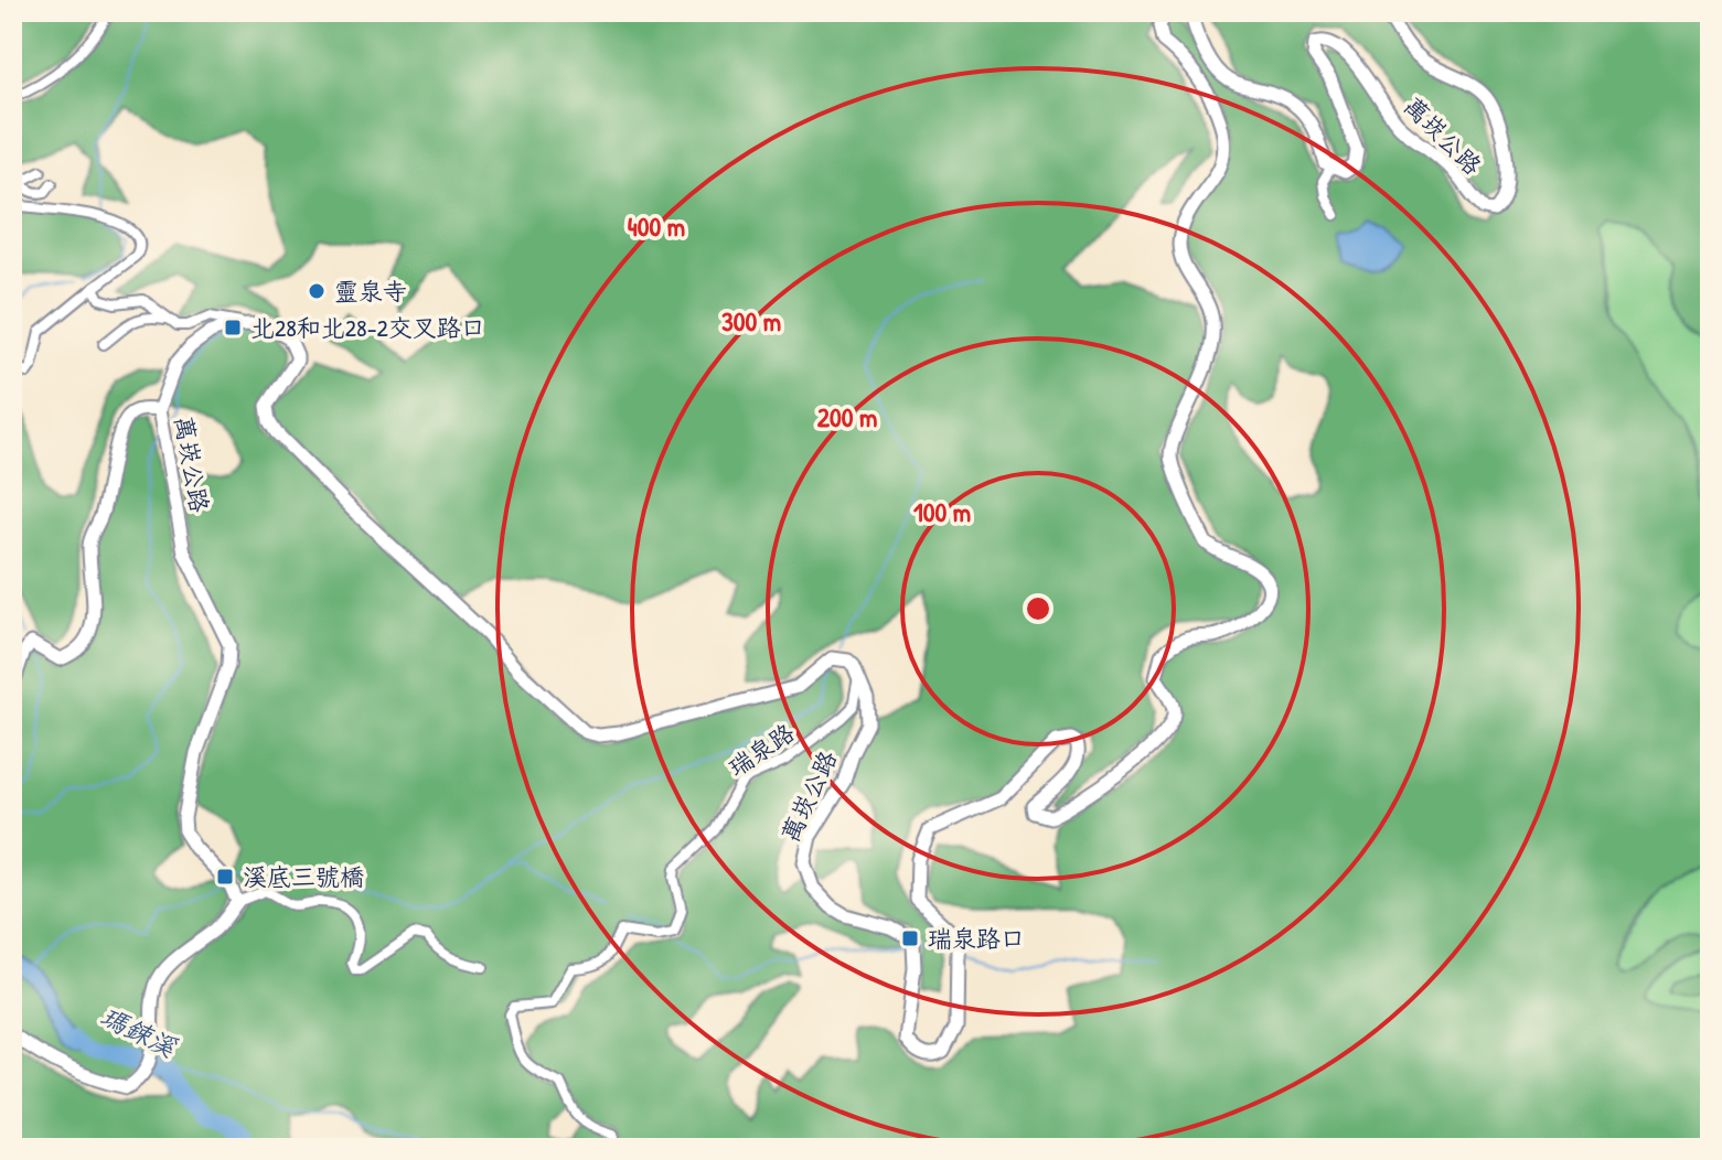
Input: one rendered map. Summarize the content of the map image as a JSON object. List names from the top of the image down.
{
  "streets": {
    "street": ["萬崁公路", "瑞泉路"]
  },
  "crossings": [
    ["萬崁公路", "瑞泉路"]
  ],
  "water": ["瑪鋉溪"],
  "places": {
    "other": ["靈泉寺"],
    "transit": ["北28和北28-2交叉路口", "溪底三號橋", "瑞泉路口"]
  },
  "rings": [
    "400 m",
    "300 m",
    "200 m",
    "100 m"
  ]
}
